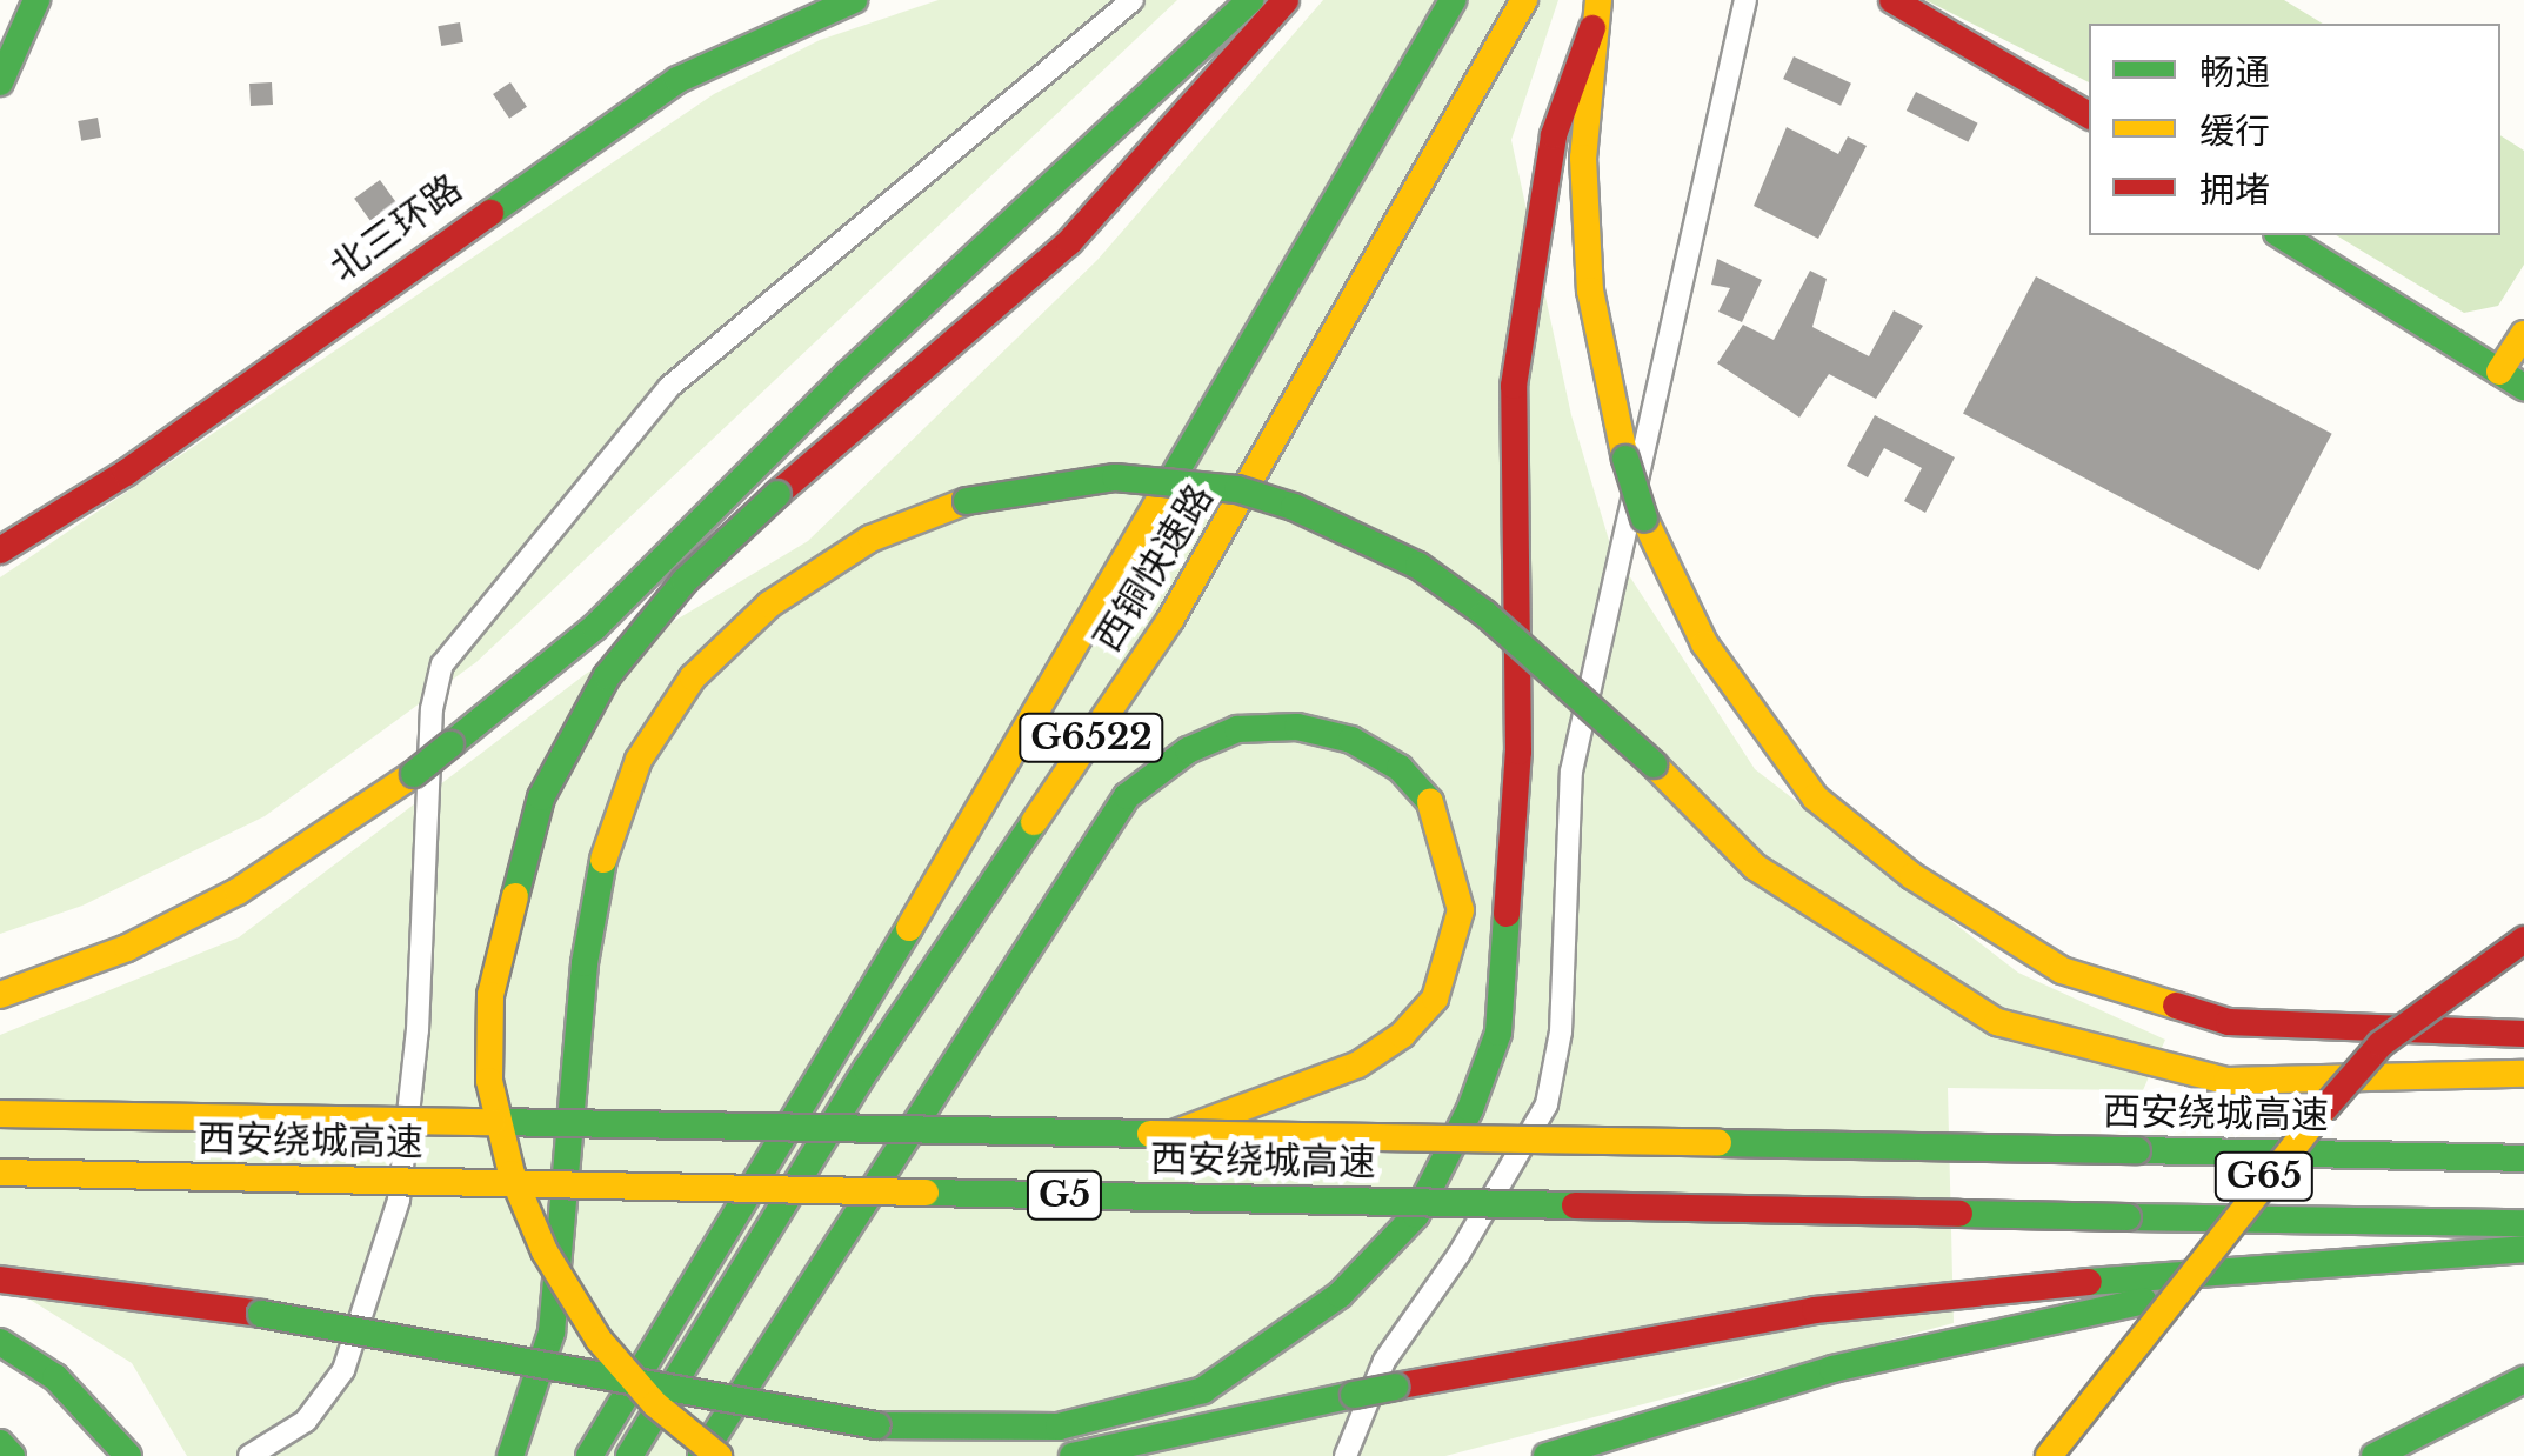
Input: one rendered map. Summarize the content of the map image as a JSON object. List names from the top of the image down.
{
  "streets": {
    "main road": [
      "北三环路",
      "西铜快速路",
      "G6522",
      "西安绕城高速",
      "G65",
      "G5"
    ]
  },
  "legend": ["畅通", "缓行", "拥堵"]
}
